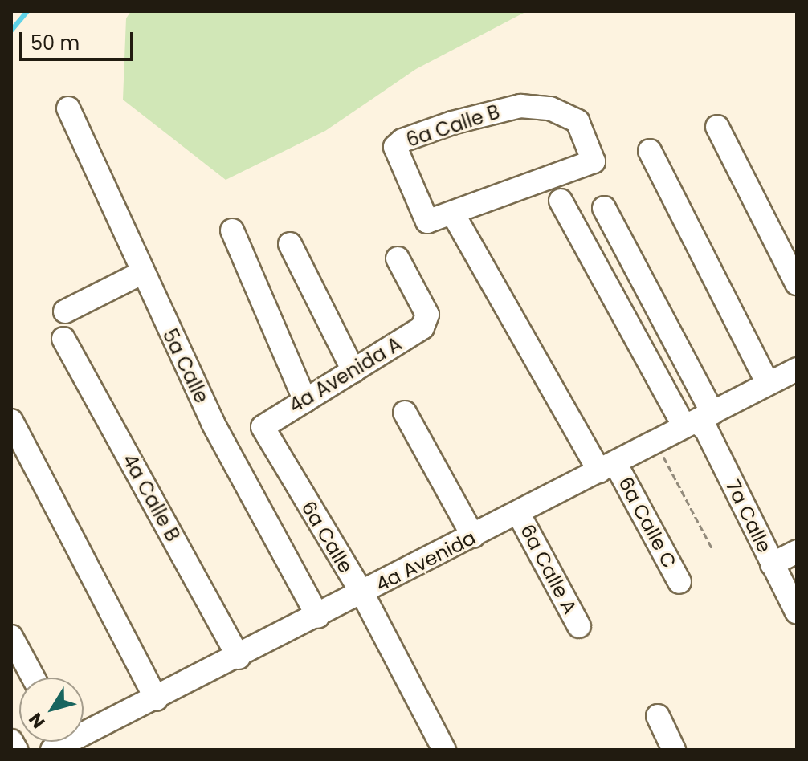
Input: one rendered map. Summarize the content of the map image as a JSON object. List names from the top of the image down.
{
  "streets": {
    "street": [
      "6a Calle B",
      "5a Calle",
      "4a Avenida A",
      "4a Calle B",
      "7a Calle",
      "6a Calle C",
      "6a Calle",
      "4a Avenida",
      "6a Calle A"
    ]
  },
  "crossings": [
    ["5a Calle", "4a Avenida"],
    ["4a Avenida A", "6a Calle"],
    ["4a Calle B", "4a Avenida"],
    ["7a Calle", "4a Avenida"],
    ["6a Calle C", "4a Avenida"],
    ["6a Calle", "4a Avenida"],
    ["4a Avenida", "6a Calle A"]
  ],
  "scale_bar": "50 m",
  "north": "bottom left"
}
